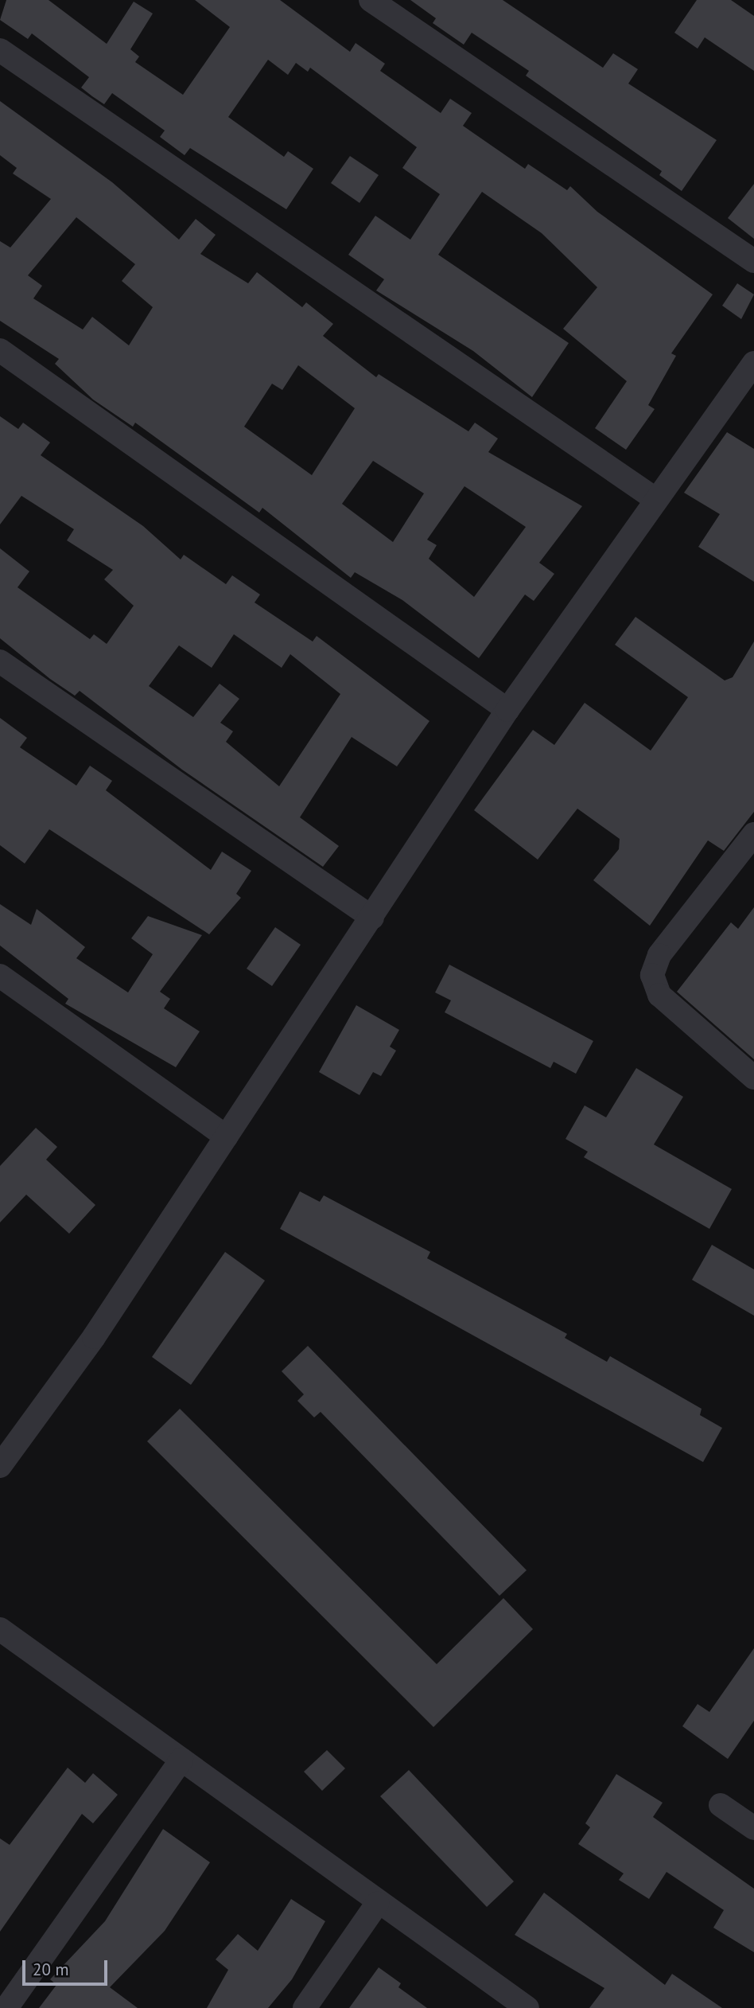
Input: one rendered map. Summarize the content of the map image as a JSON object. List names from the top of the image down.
{
  "scale_bar": "20 m"
}
